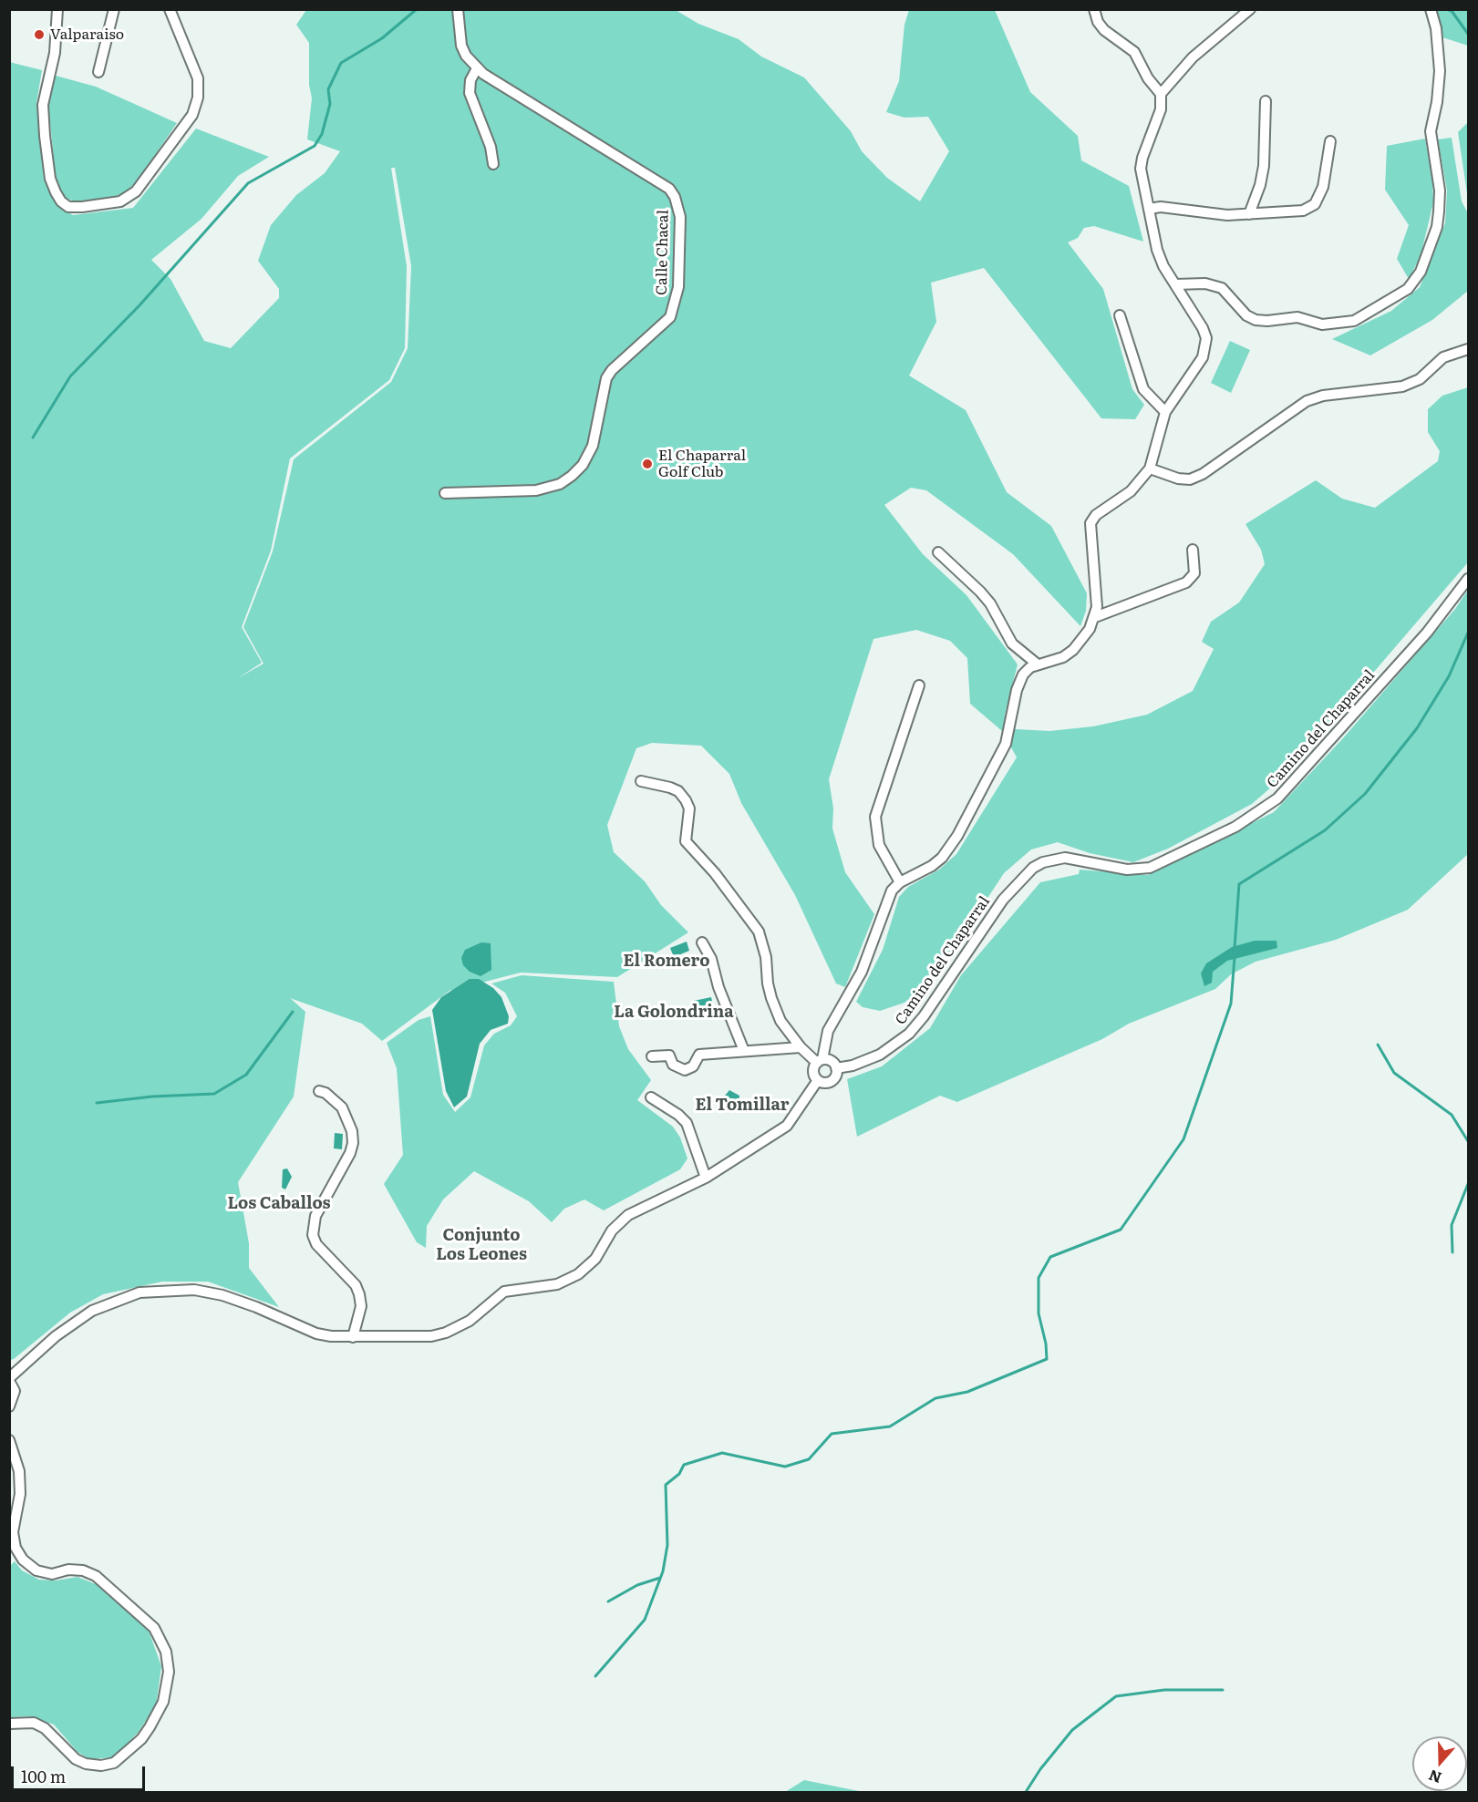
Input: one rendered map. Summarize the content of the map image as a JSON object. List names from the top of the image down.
{
  "streets": {
    "street": ["Calle Chacal", "Camino del Chaparral"]
  },
  "districts": [
    "El Romero",
    "La Golondrina",
    "El Tomillar",
    "Los Caballos",
    "Conjunto Los Leones"
  ],
  "places": ["Valparaiso", "El Chaparral Golf Club"],
  "scale_bar": "100 m",
  "north": "bottom"
}
